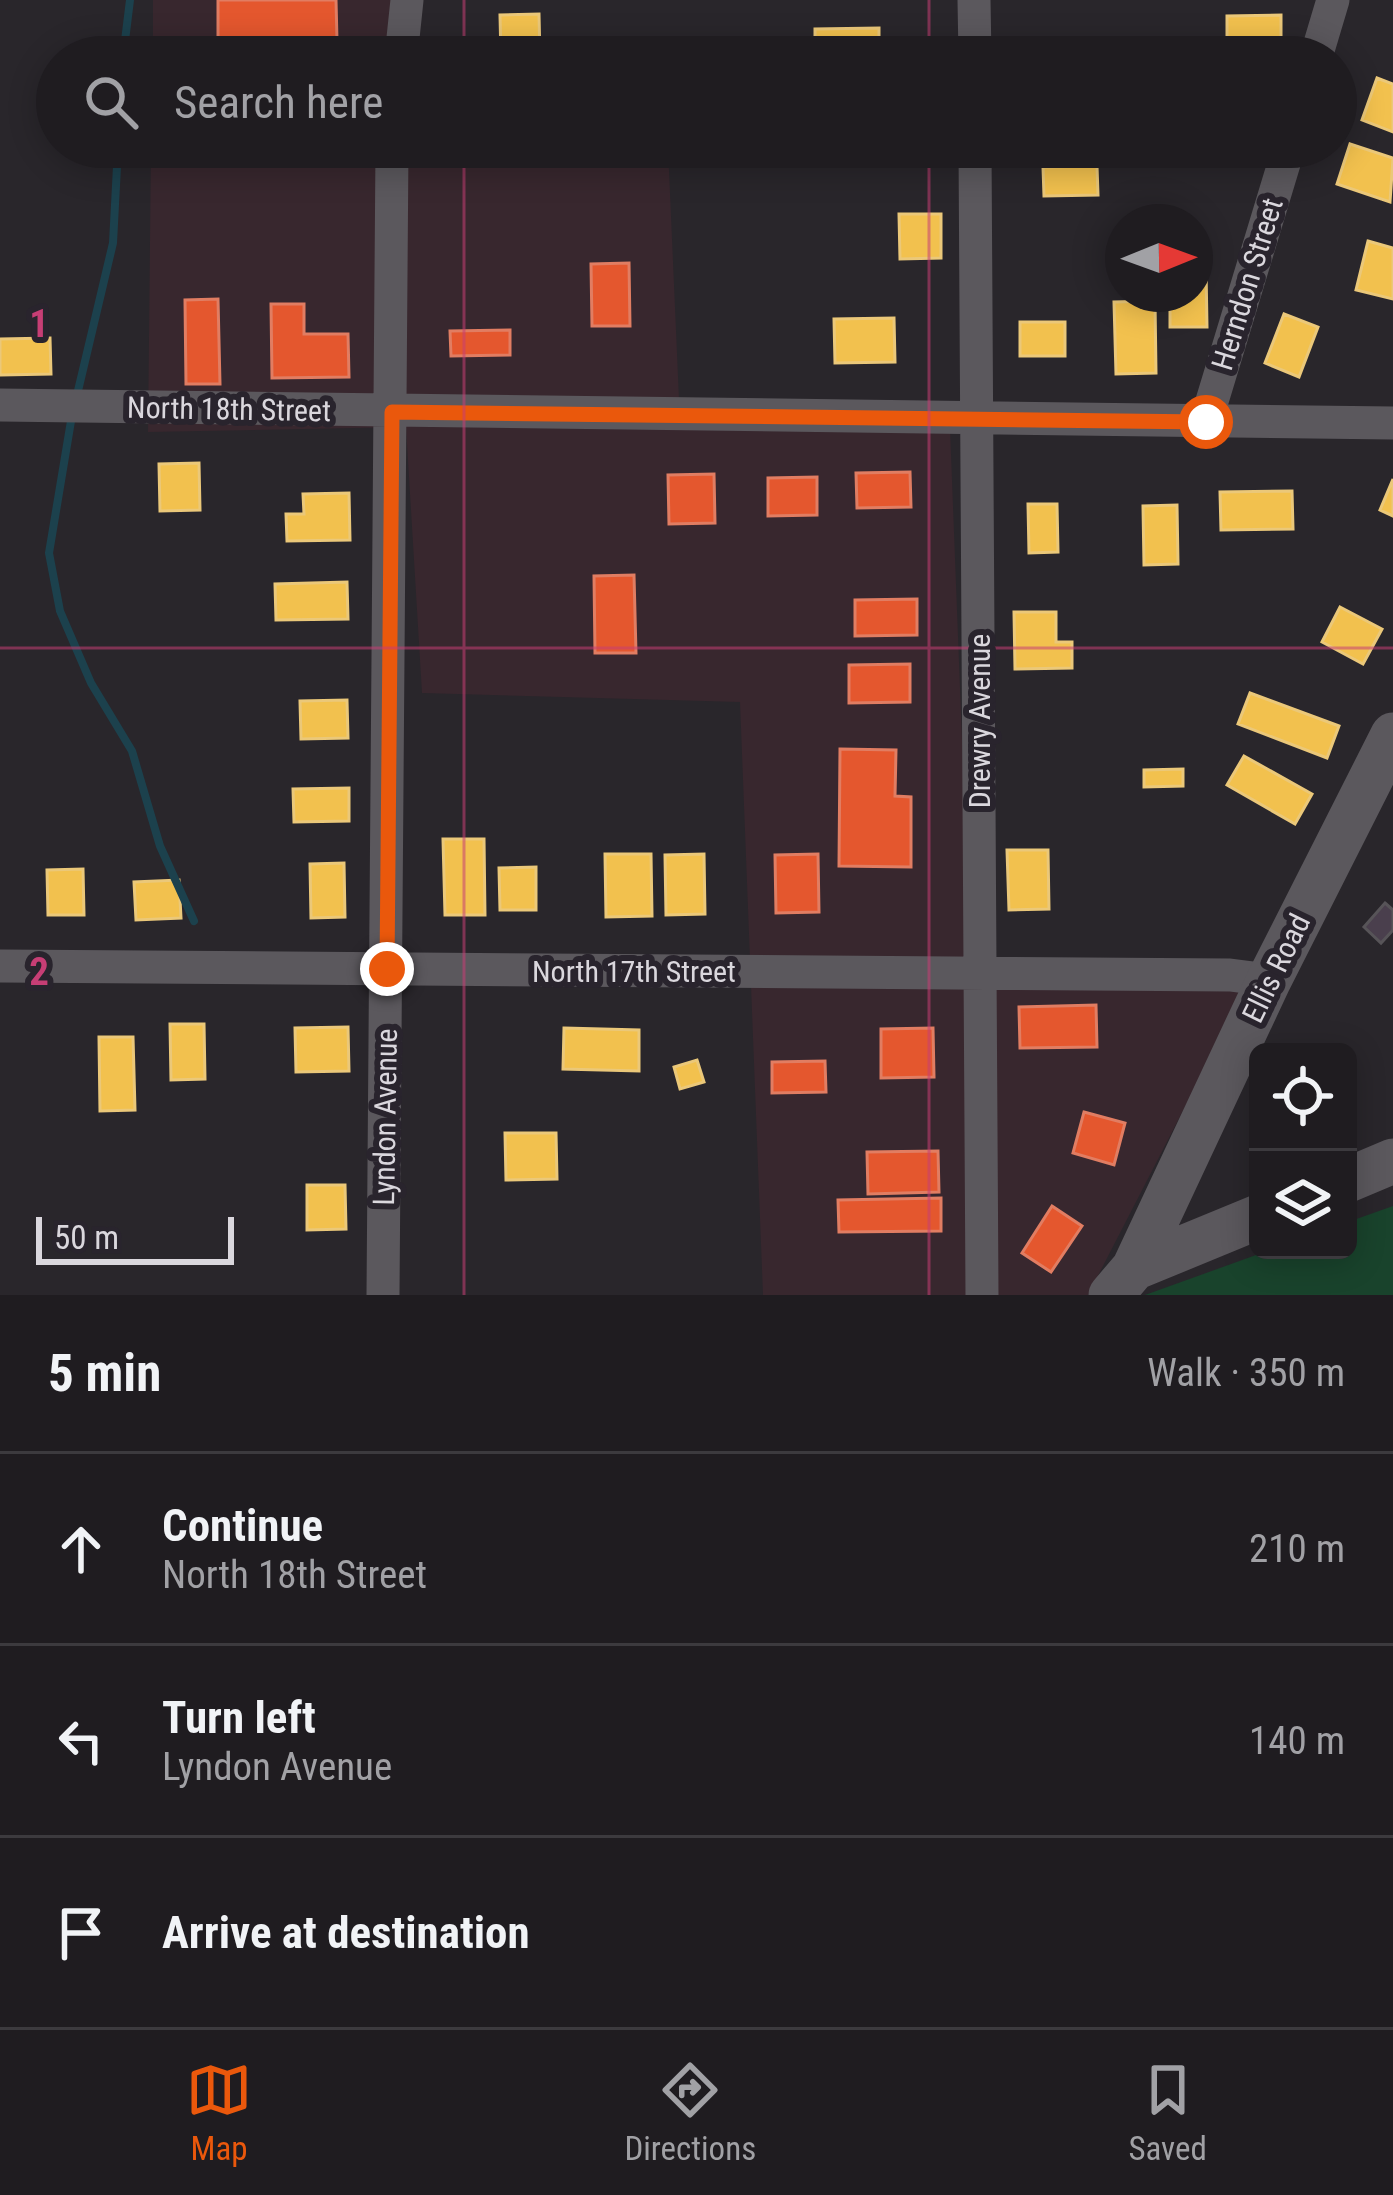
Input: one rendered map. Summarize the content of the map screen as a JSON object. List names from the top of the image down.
{
  "streets": {
    "street": [
      "Herndon Street",
      "North 18th Street",
      "Drewry Avenue",
      "Ellis Road",
      "North 17th Street",
      "Lyndon Avenue"
    ]
  },
  "crossings": [
    ["Herndon Street", "North 18th Street"],
    ["North 18th Street", "Drewry Avenue"],
    ["North 18th Street", "Lyndon Avenue"],
    ["Drewry Avenue", "North 17th Street"],
    ["Ellis Road", "North 17th Street"],
    ["North 17th Street", "Lyndon Avenue"]
  ],
  "scale_bar": "50 m",
  "north": "right",
  "page": {
    "search": "Search here",
    "scale": "50 m",
    "heading": ["5 min", "Walk · 350 m"],
    "list": [
      ["Continue", "North 18th Street", "210 m"],
      ["Turn left", "Lyndon Avenue", "140 m"],
      "Arrive at destination"
    ],
    "nav": ["Map", "Directions", "Saved"]
  },
  "grid": {
    "rows": ["1", "2"]
  }
}
